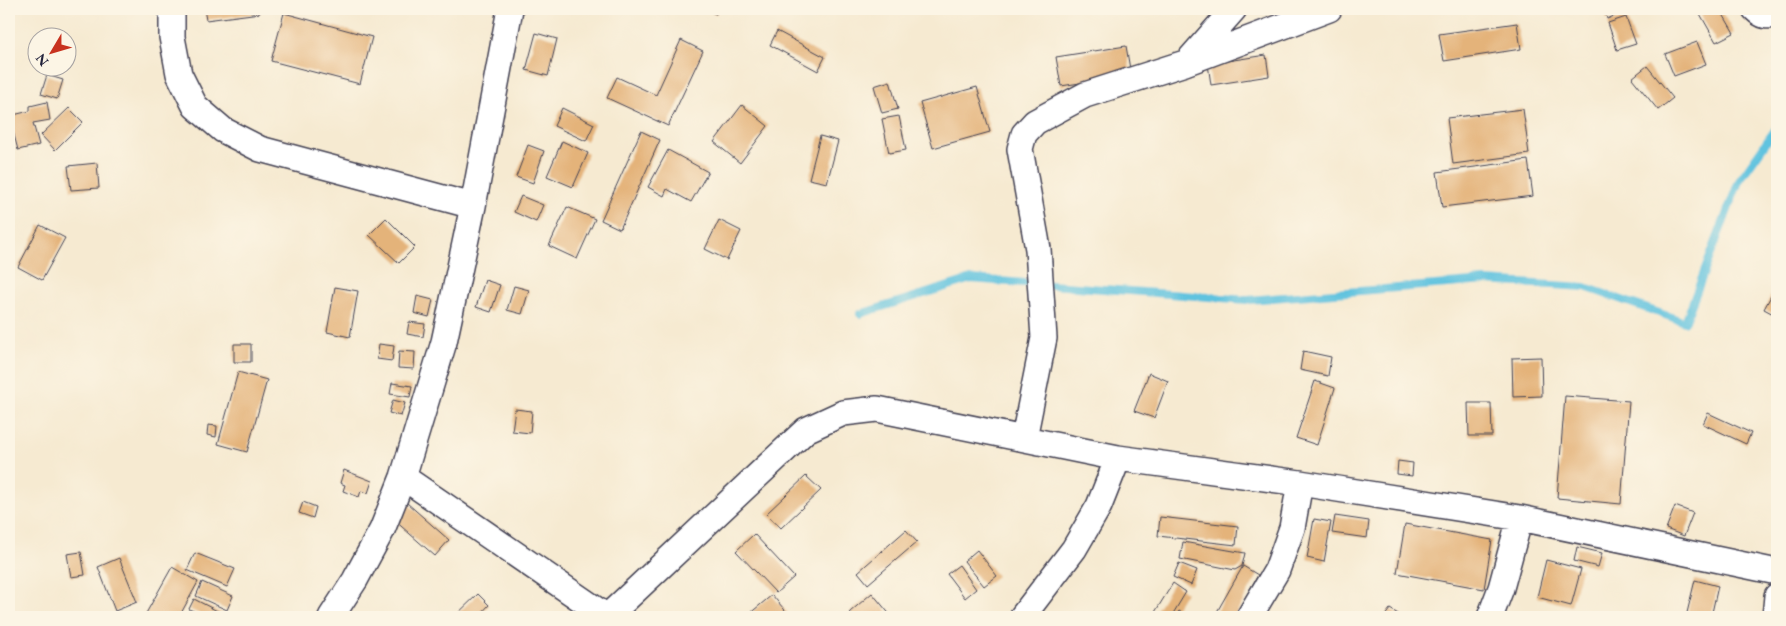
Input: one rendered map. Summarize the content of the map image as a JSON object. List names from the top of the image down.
{
  "north": "bottom left"
}
